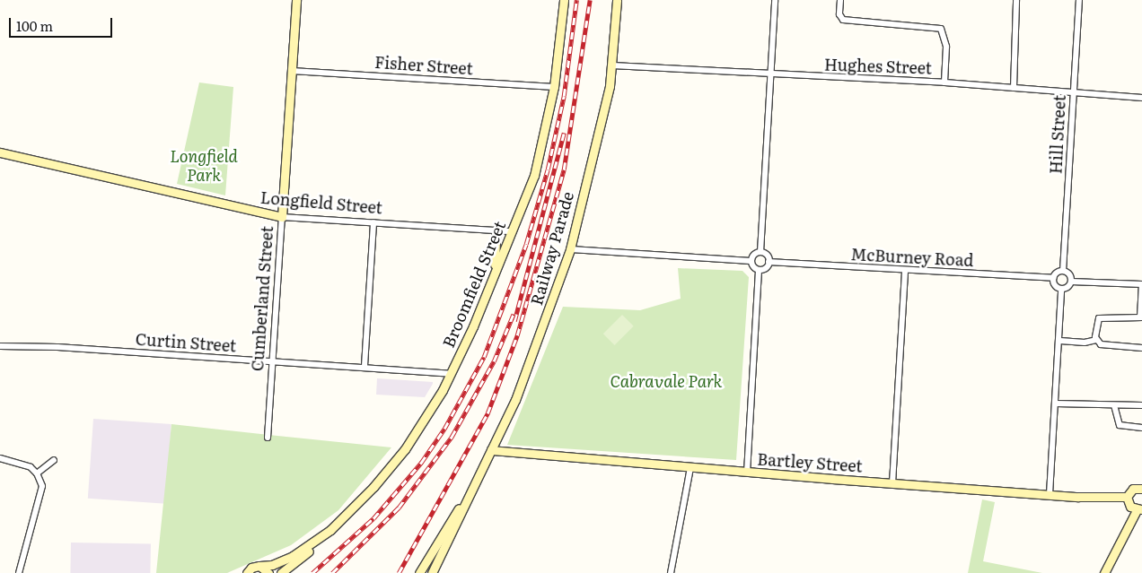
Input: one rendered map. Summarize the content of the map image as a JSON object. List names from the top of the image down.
{
  "streets": {
    "main road": [
      "Longfield Street",
      "Railway Parade",
      "Broomfield Street",
      "Cumberland Street",
      "Bartley Street"
    ],
    "street": [
      "Fisher Street",
      "Hughes Street",
      "Hill Street",
      "McBurney Road",
      "Curtin Street"
    ]
  },
  "crossings": [
    ["Fisher Street", "Broomfield Street"],
    ["Fisher Street", "Cumberland Street"],
    ["Hughes Street", "Hill Street"],
    ["Hughes Street", "Railway Parade"],
    ["Hill Street", "McBurney Road"],
    ["Longfield Street", "Broomfield Street"],
    ["Longfield Street", "Cumberland Street"],
    ["Railway Parade", "Bartley Street"],
    ["Broomfield Street", "Curtin Street"],
    ["Cumberland Street", "Curtin Street"]
  ],
  "parks": ["Longfield Park", "Cabravale Park"],
  "scale_bar": "100 m"
}
